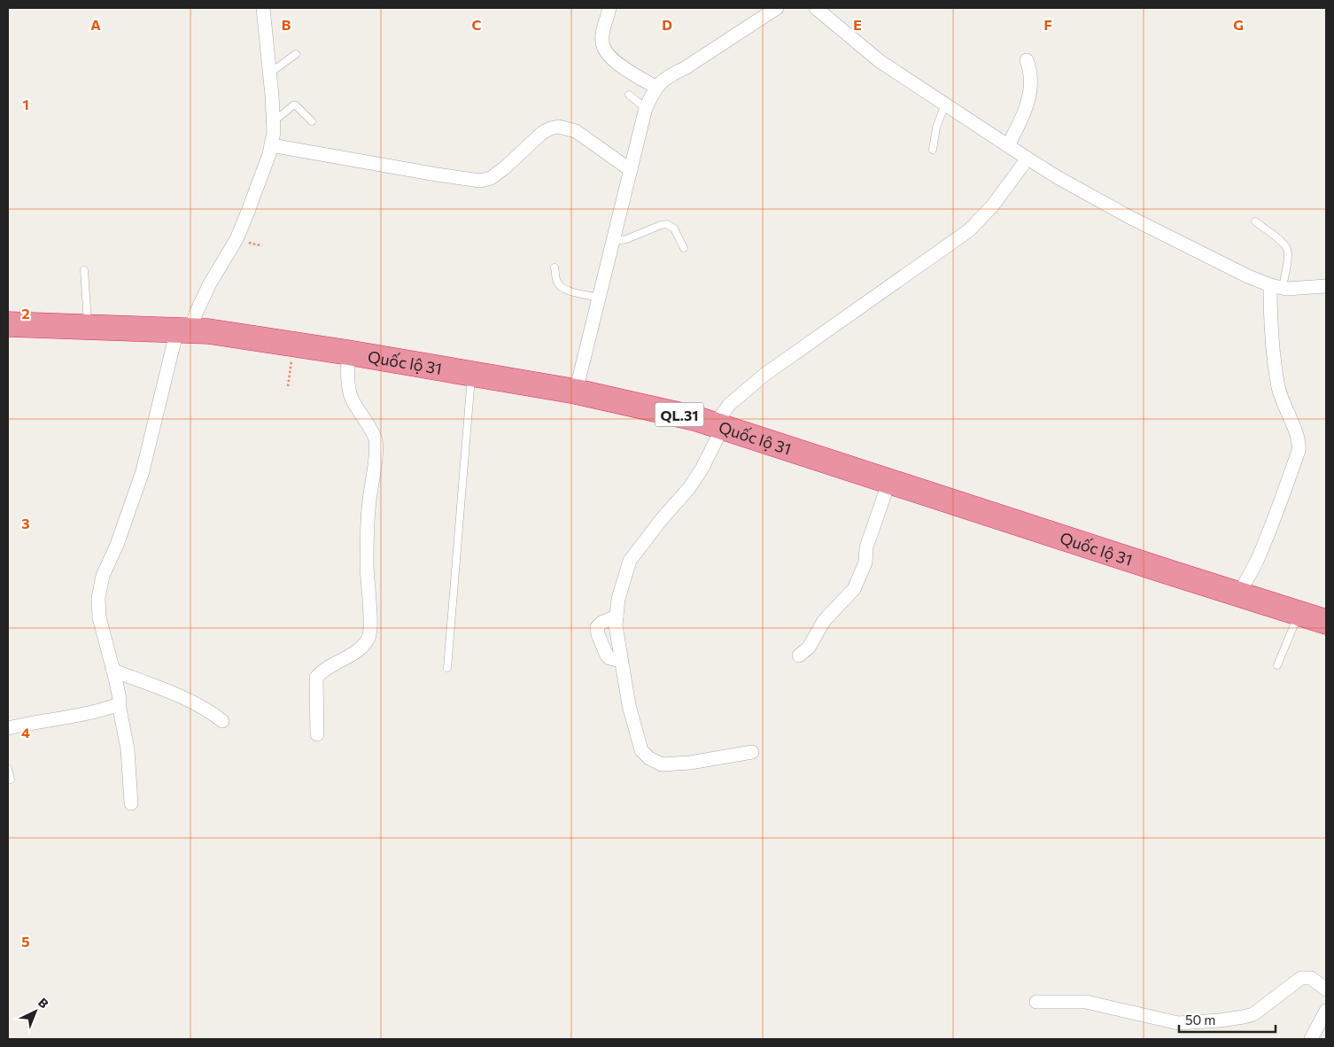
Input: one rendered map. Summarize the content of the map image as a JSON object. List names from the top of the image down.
{
  "streets": {
    "highway": ["Quốc lộ 31", "QL.31"]
  },
  "scale_bar": "50 m",
  "north": "top right",
  "grid": {
    "columns": [
      "A",
      "B",
      "C",
      "D",
      "E",
      "F",
      "G"
    ],
    "rows": [
      "1",
      "2",
      "3",
      "4",
      "5"
    ]
  }
}
